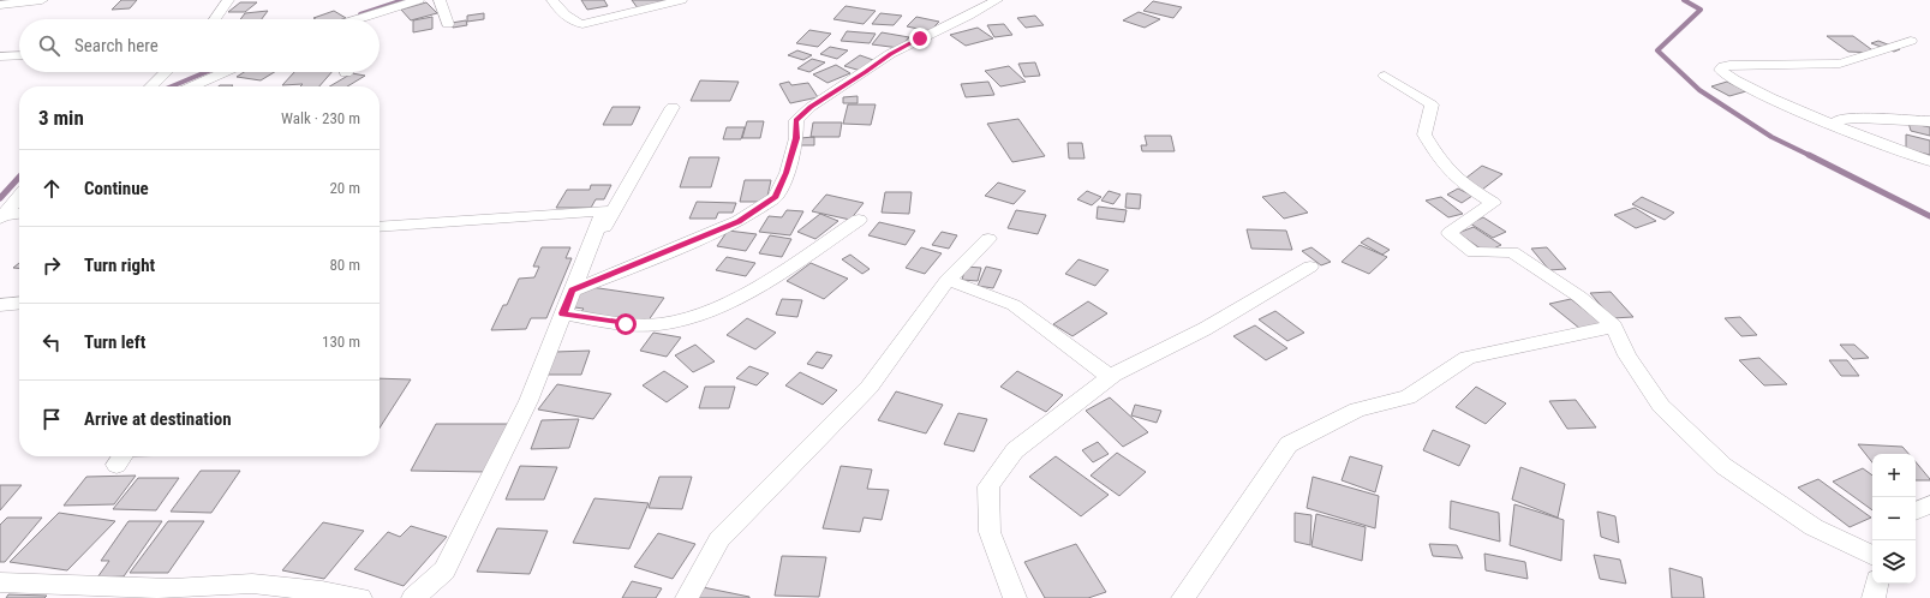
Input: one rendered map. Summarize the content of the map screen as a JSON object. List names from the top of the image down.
{
  "page": {
    "search": "Search here",
    "heading": ["3 min", "Walk · 230 m"],
    "list": [
      ["Continue", "20 m"],
      ["Turn right", "80 m"],
      ["Turn left", "130 m"],
      "Arrive at destination"
    ],
    "map_buttons": ["+", "−"]
  }
}
